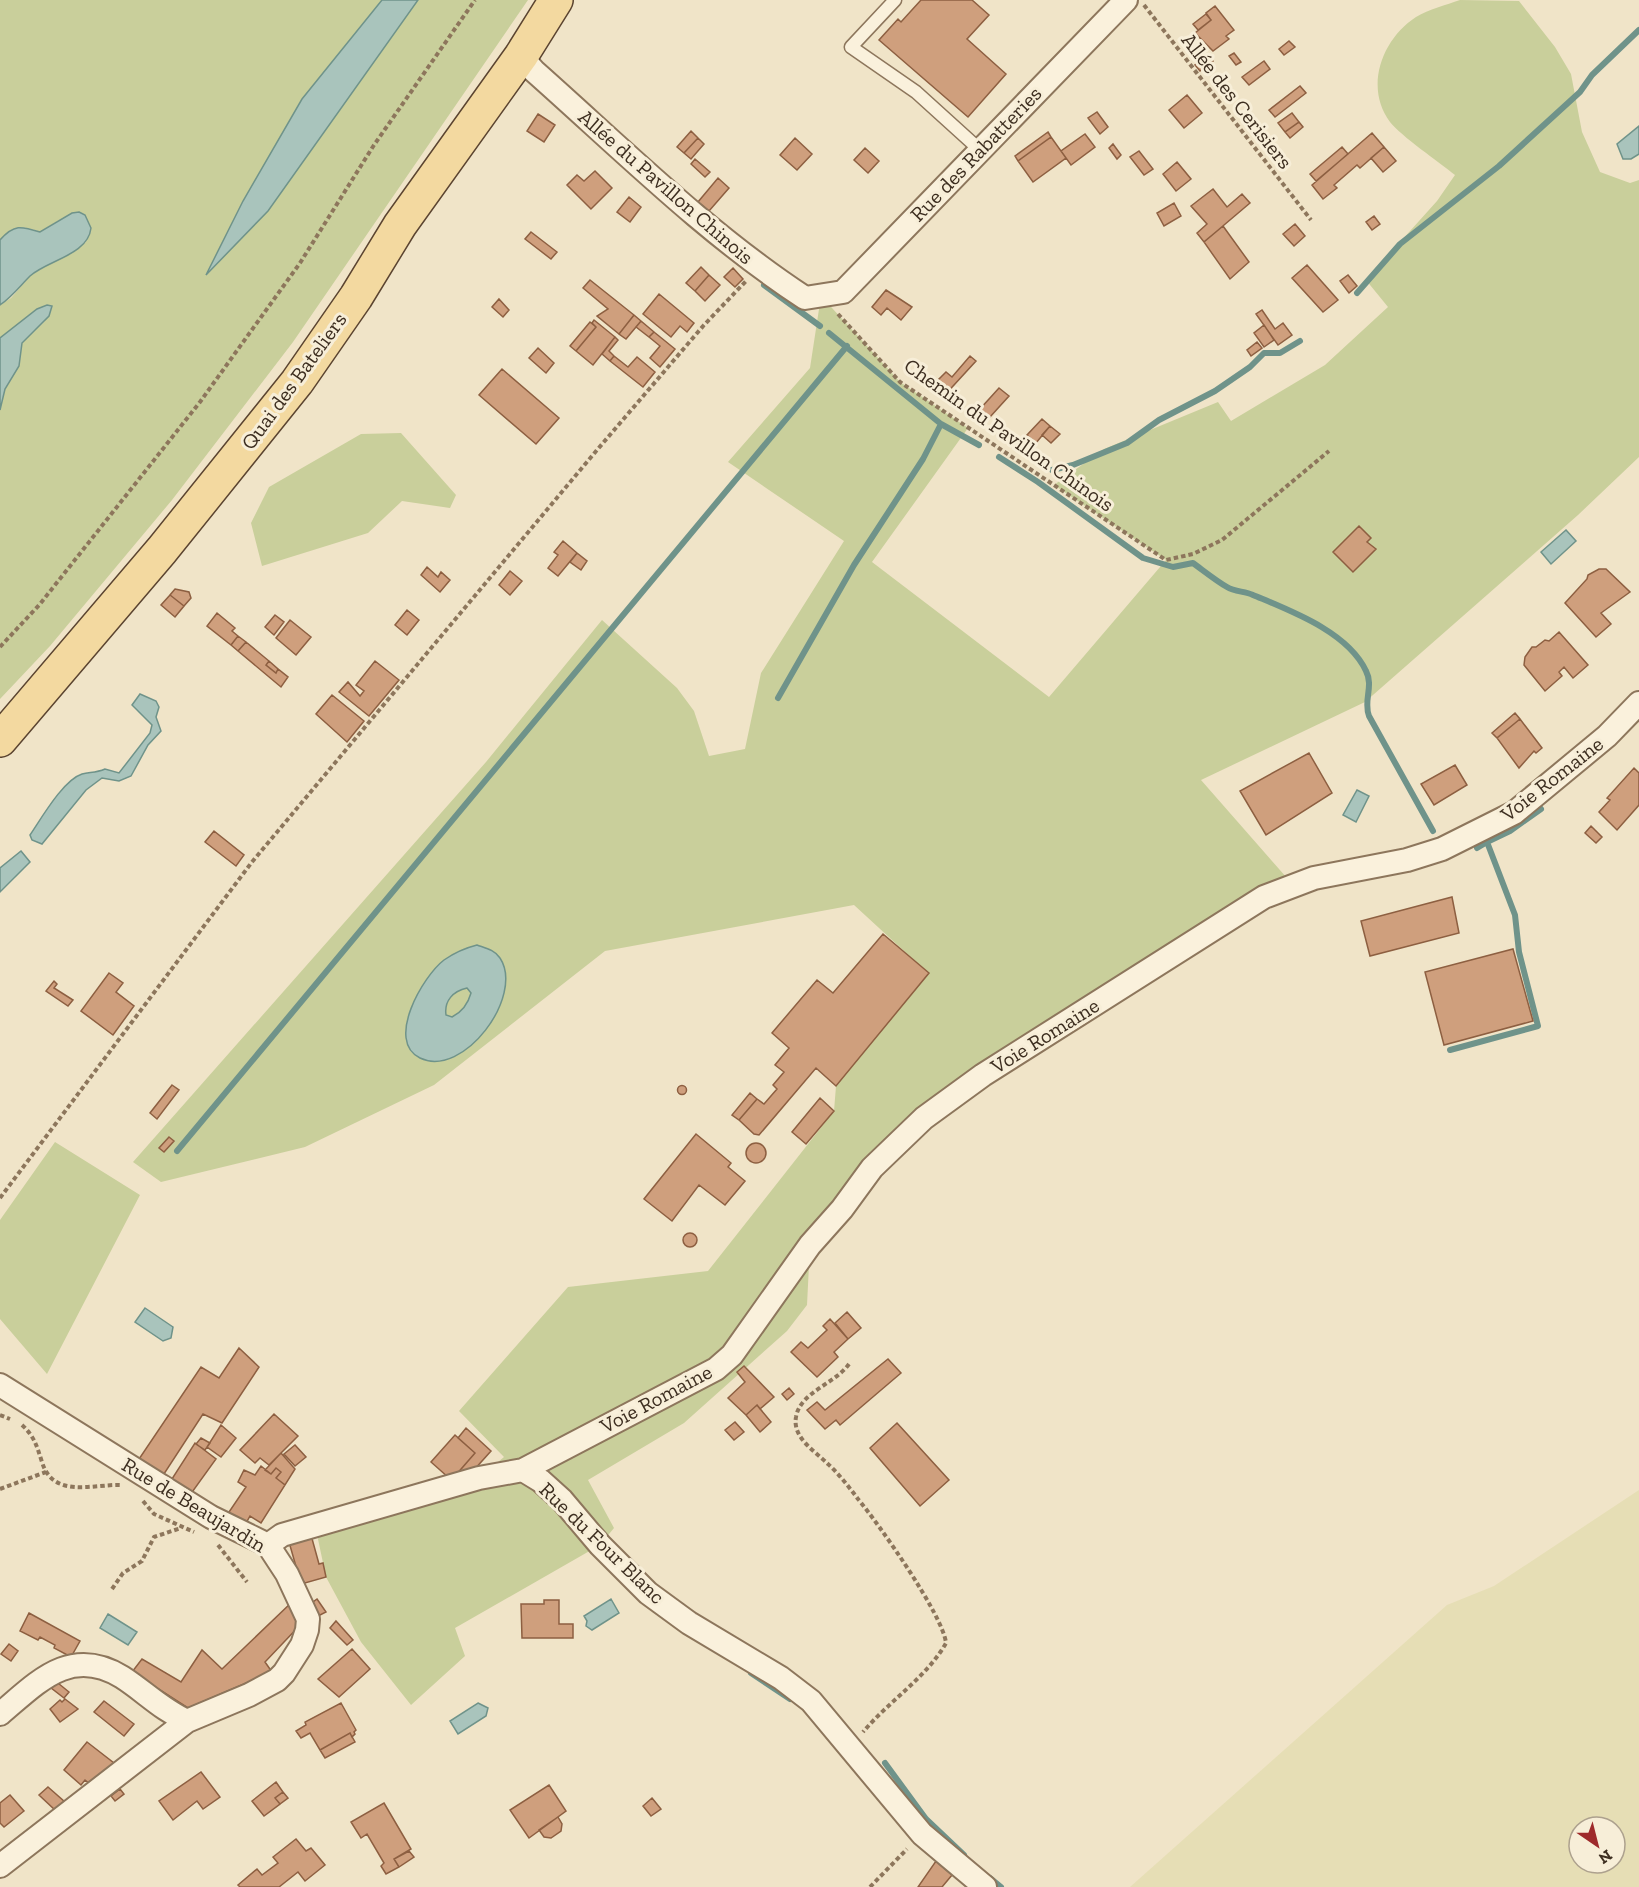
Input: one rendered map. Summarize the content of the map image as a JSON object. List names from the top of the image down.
{
  "streets": {
    "main road": ["Quai des Bateliers"],
    "street": [
      "Rue des Rabatteries",
      "Allée du Pavillon Chinois",
      "Voie Romaine",
      "Rue de Beaujardin",
      "Rue du Four Blanc"
    ],
    "path": ["Allée des Cerisiers", "Chemin du Pavillon Chinois"]
  },
  "crossings": [
    ["Rue des Rabatteries", "Allée du Pavillon Chinois"],
    ["Rue des Rabatteries", "Chemin du Pavillon Chinois"],
    ["Allée du Pavillon Chinois", "Quai des Bateliers"],
    ["Allée du Pavillon Chinois", "Chemin du Pavillon Chinois"],
    ["Voie Romaine", "Rue du Four Blanc"],
    ["Rue de Beaujardin", "Rue du Four Blanc"]
  ],
  "north": "bottom right"
}
